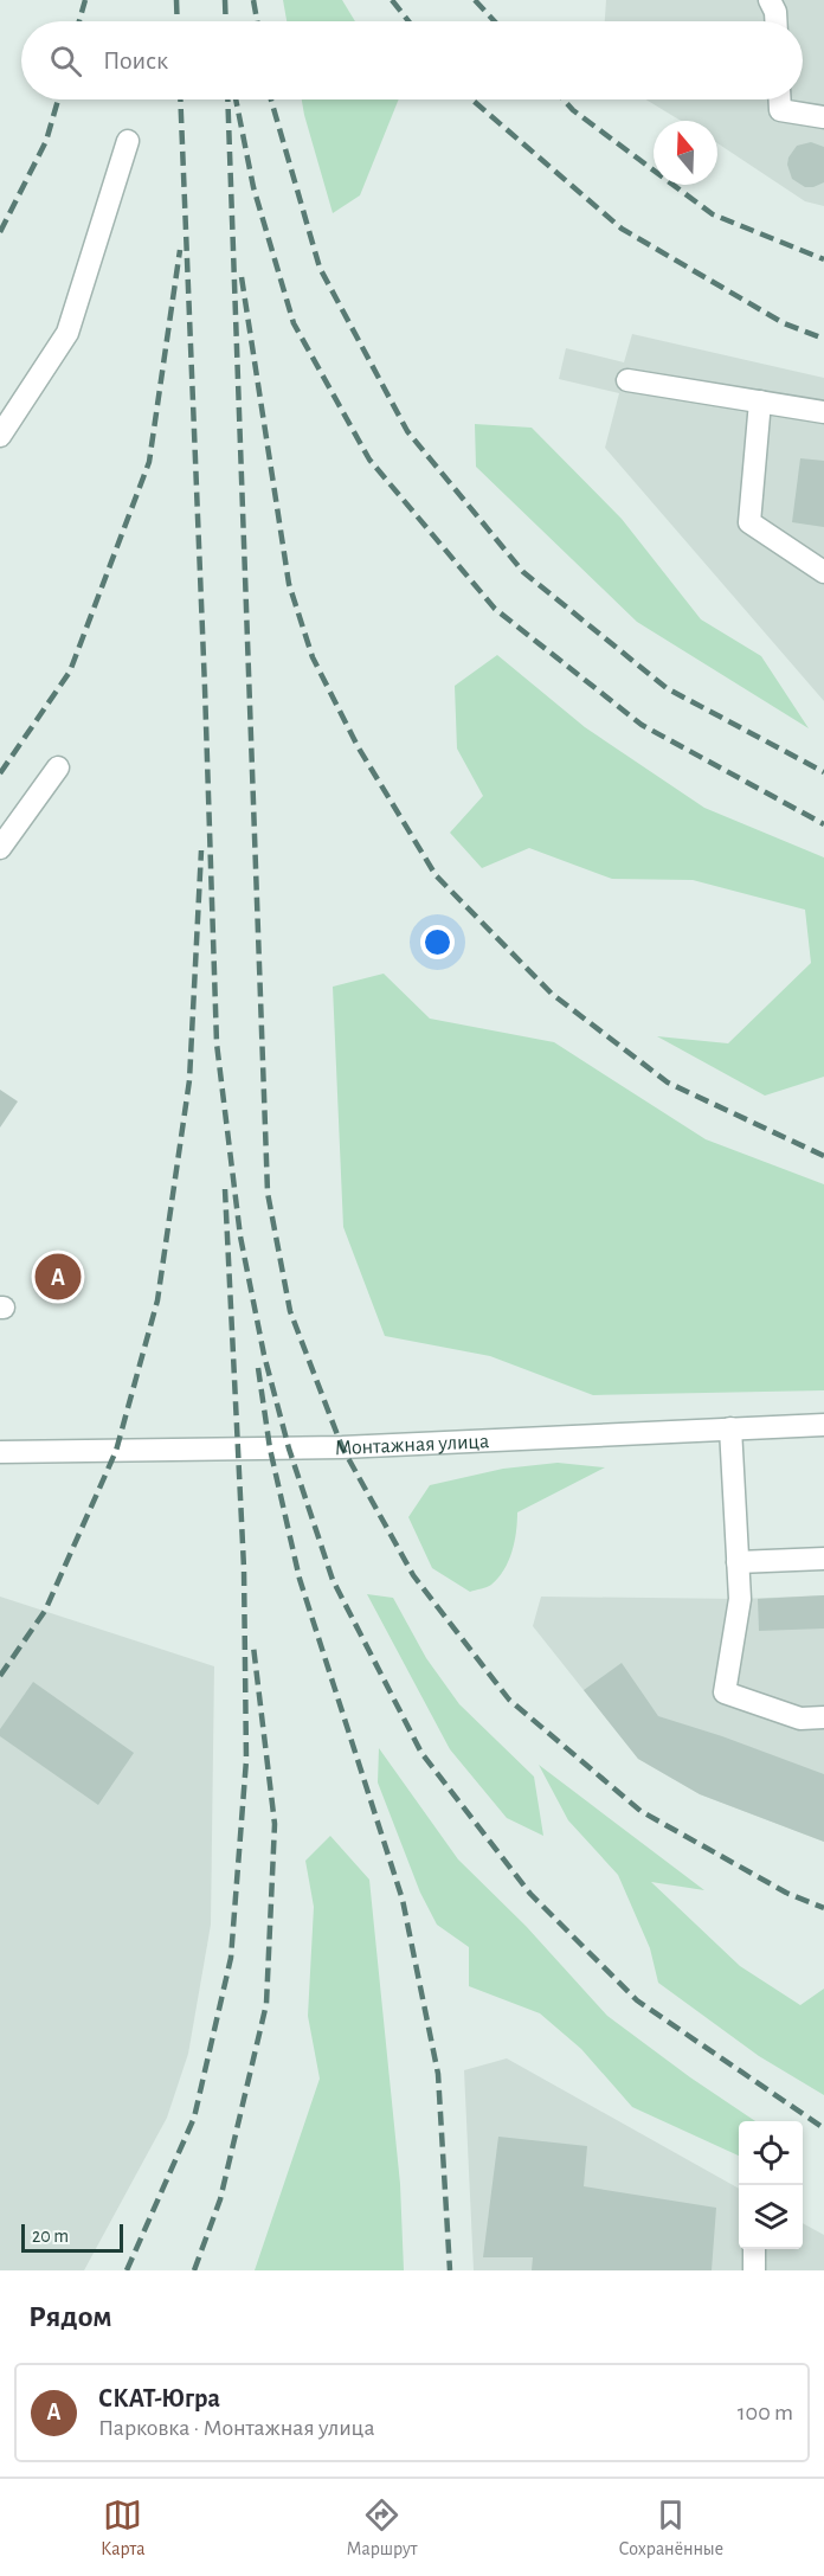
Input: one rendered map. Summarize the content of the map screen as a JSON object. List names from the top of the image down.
{
  "streets": {
    "street": ["Монтажная улица"]
  },
  "scale_bar": "20 m",
  "north": "top",
  "page": {
    "search": "Поиск",
    "pins": "A",
    "scale": "20 m",
    "heading": "Рядом",
    "list": [
      {
        "mark": "A",
        "name": "СКАТ-Югра",
        "note": "Парковка · Монтажная улица",
        "value": "100 m"
      }
    ],
    "nav": ["Карта", "Маршрут", "Сохранённые"]
  }
}
